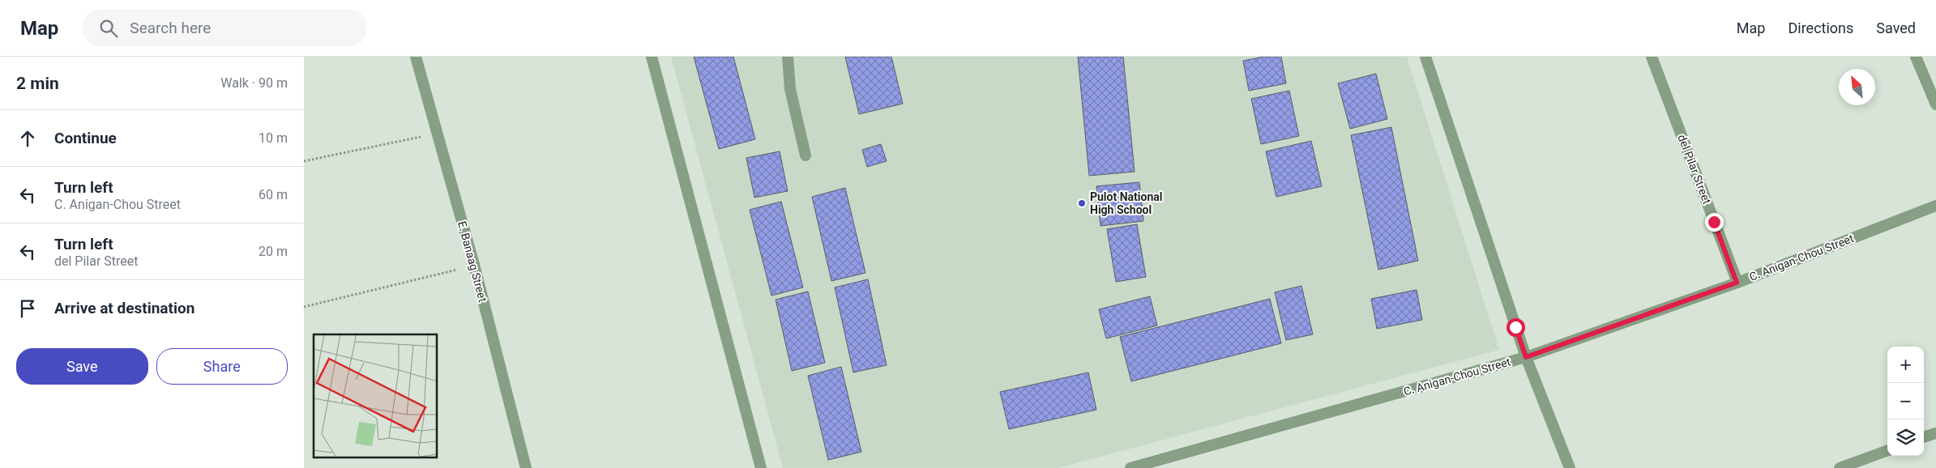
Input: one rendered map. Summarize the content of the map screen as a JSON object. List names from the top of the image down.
{
  "streets": {
    "street": ["del Pilar Street", "C. Anigan-Chou Street", "E. Banaag Street"]
  },
  "crossings": [
    ["del Pilar Street", "C. Anigan-Chou Street"]
  ],
  "places": ["Pulot National High School"],
  "north": "top left",
  "page": {
    "header": "Map",
    "search": "Search here",
    "nav": ["Map", "Directions", "Saved"],
    "heading": ["2 min", "Walk · 90 m"],
    "list": [
      ["Continue", "10 m"],
      ["Turn left", "C. Anigan-Chou Street", "60 m"],
      ["Turn left", "del Pilar Street", "20 m"],
      "Arrive at destination"
    ],
    "buttons": ["Save", "Share"],
    "map_buttons": ["+", "−"]
  }
}
